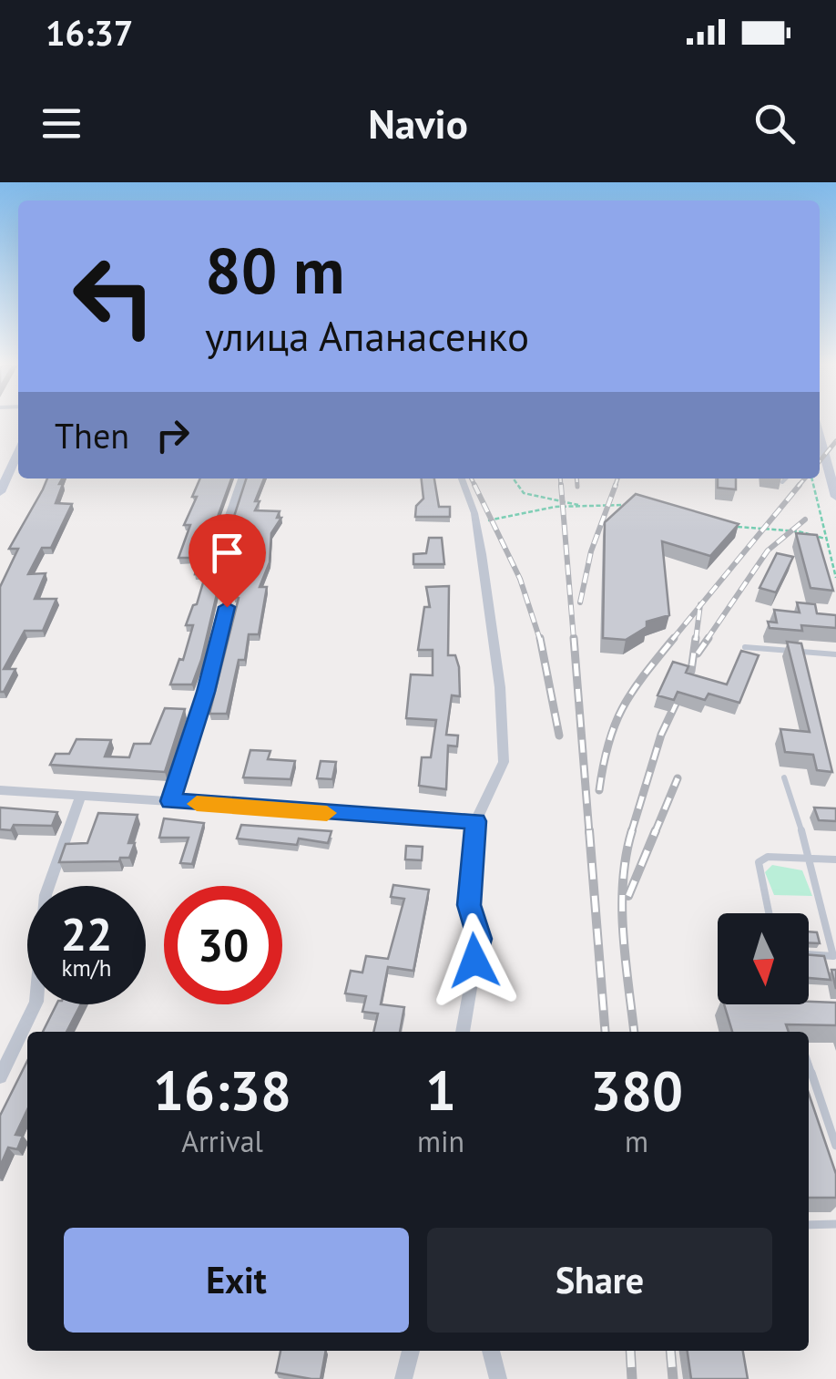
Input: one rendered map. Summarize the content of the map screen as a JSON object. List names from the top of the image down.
{
  "north": "bottom",
  "page": {
    "status": "16:37",
    "header": "Navio",
    "turn": ["80 m", "улица Апанасенко"],
    "then": "Then",
    "speed": "22 km/h",
    "limit": "30",
    "eta": [
      "16:38",
      "Arrival",
      "1",
      "min",
      "380",
      "m"
    ],
    "buttons": ["Exit", "Share"]
  }
}
